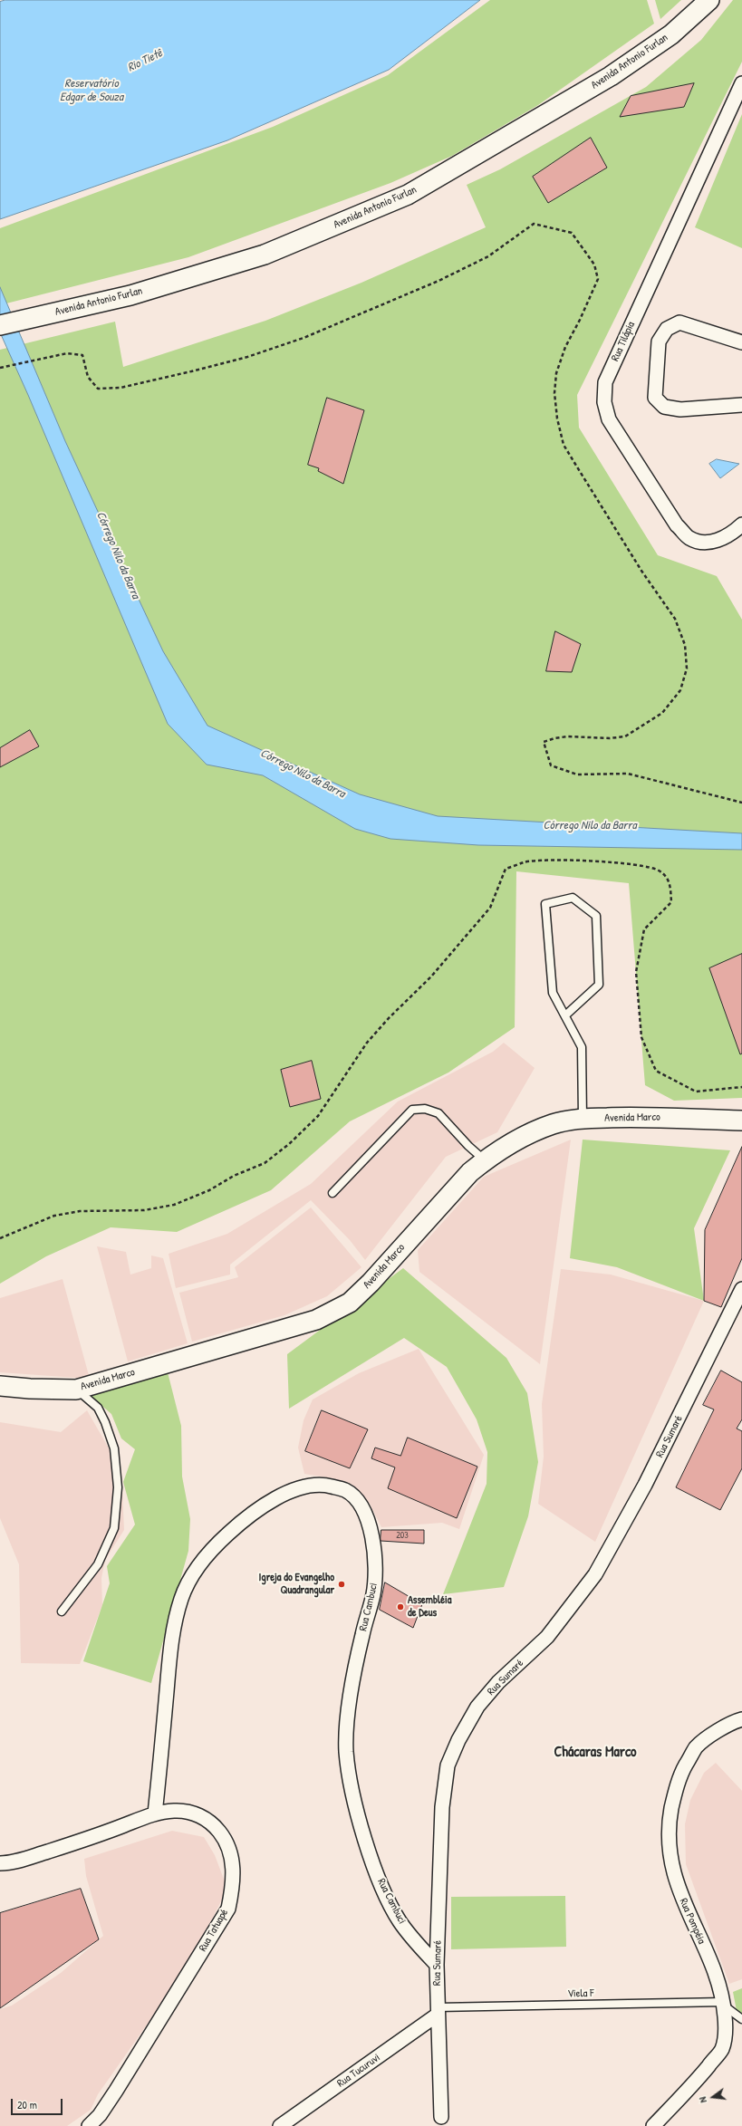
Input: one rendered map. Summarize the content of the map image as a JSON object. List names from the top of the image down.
{
  "streets": {
    "main road": ["Avenida Antonio Furlan", "Avenida Marco"],
    "street": [
      "Rua Tilápia",
      "Rua Sumaré",
      "Rua Cambuci",
      "Rua Pompéia",
      "Rua Tatuapé",
      "Rua Tucuruvi"
    ],
    "lane": ["Viela F"]
  },
  "crossings": [
    ["Rua Sumaré", "Rua Cambuci"],
    ["Rua Sumaré", "Viela F"],
    ["Rua Sumaré", "Rua Tucuruvi"],
    ["Rua Cambuci", "Rua Tatuapé"],
    ["Rua Pompéia", "Viela F"],
    ["Viela F", "Rua Tucuruvi"]
  ],
  "districts": ["Chácaras Marco"],
  "water": ["Rio Tietê", "Reservatório Edgar de Souza", "Córrego Nilo da Barra"],
  "places": ["Igreja do Evangelho Quadrangular", "Assembléia de Deus"],
  "house_numbers": ["203"],
  "scale_bar": "20 m",
  "north": "left"
}
